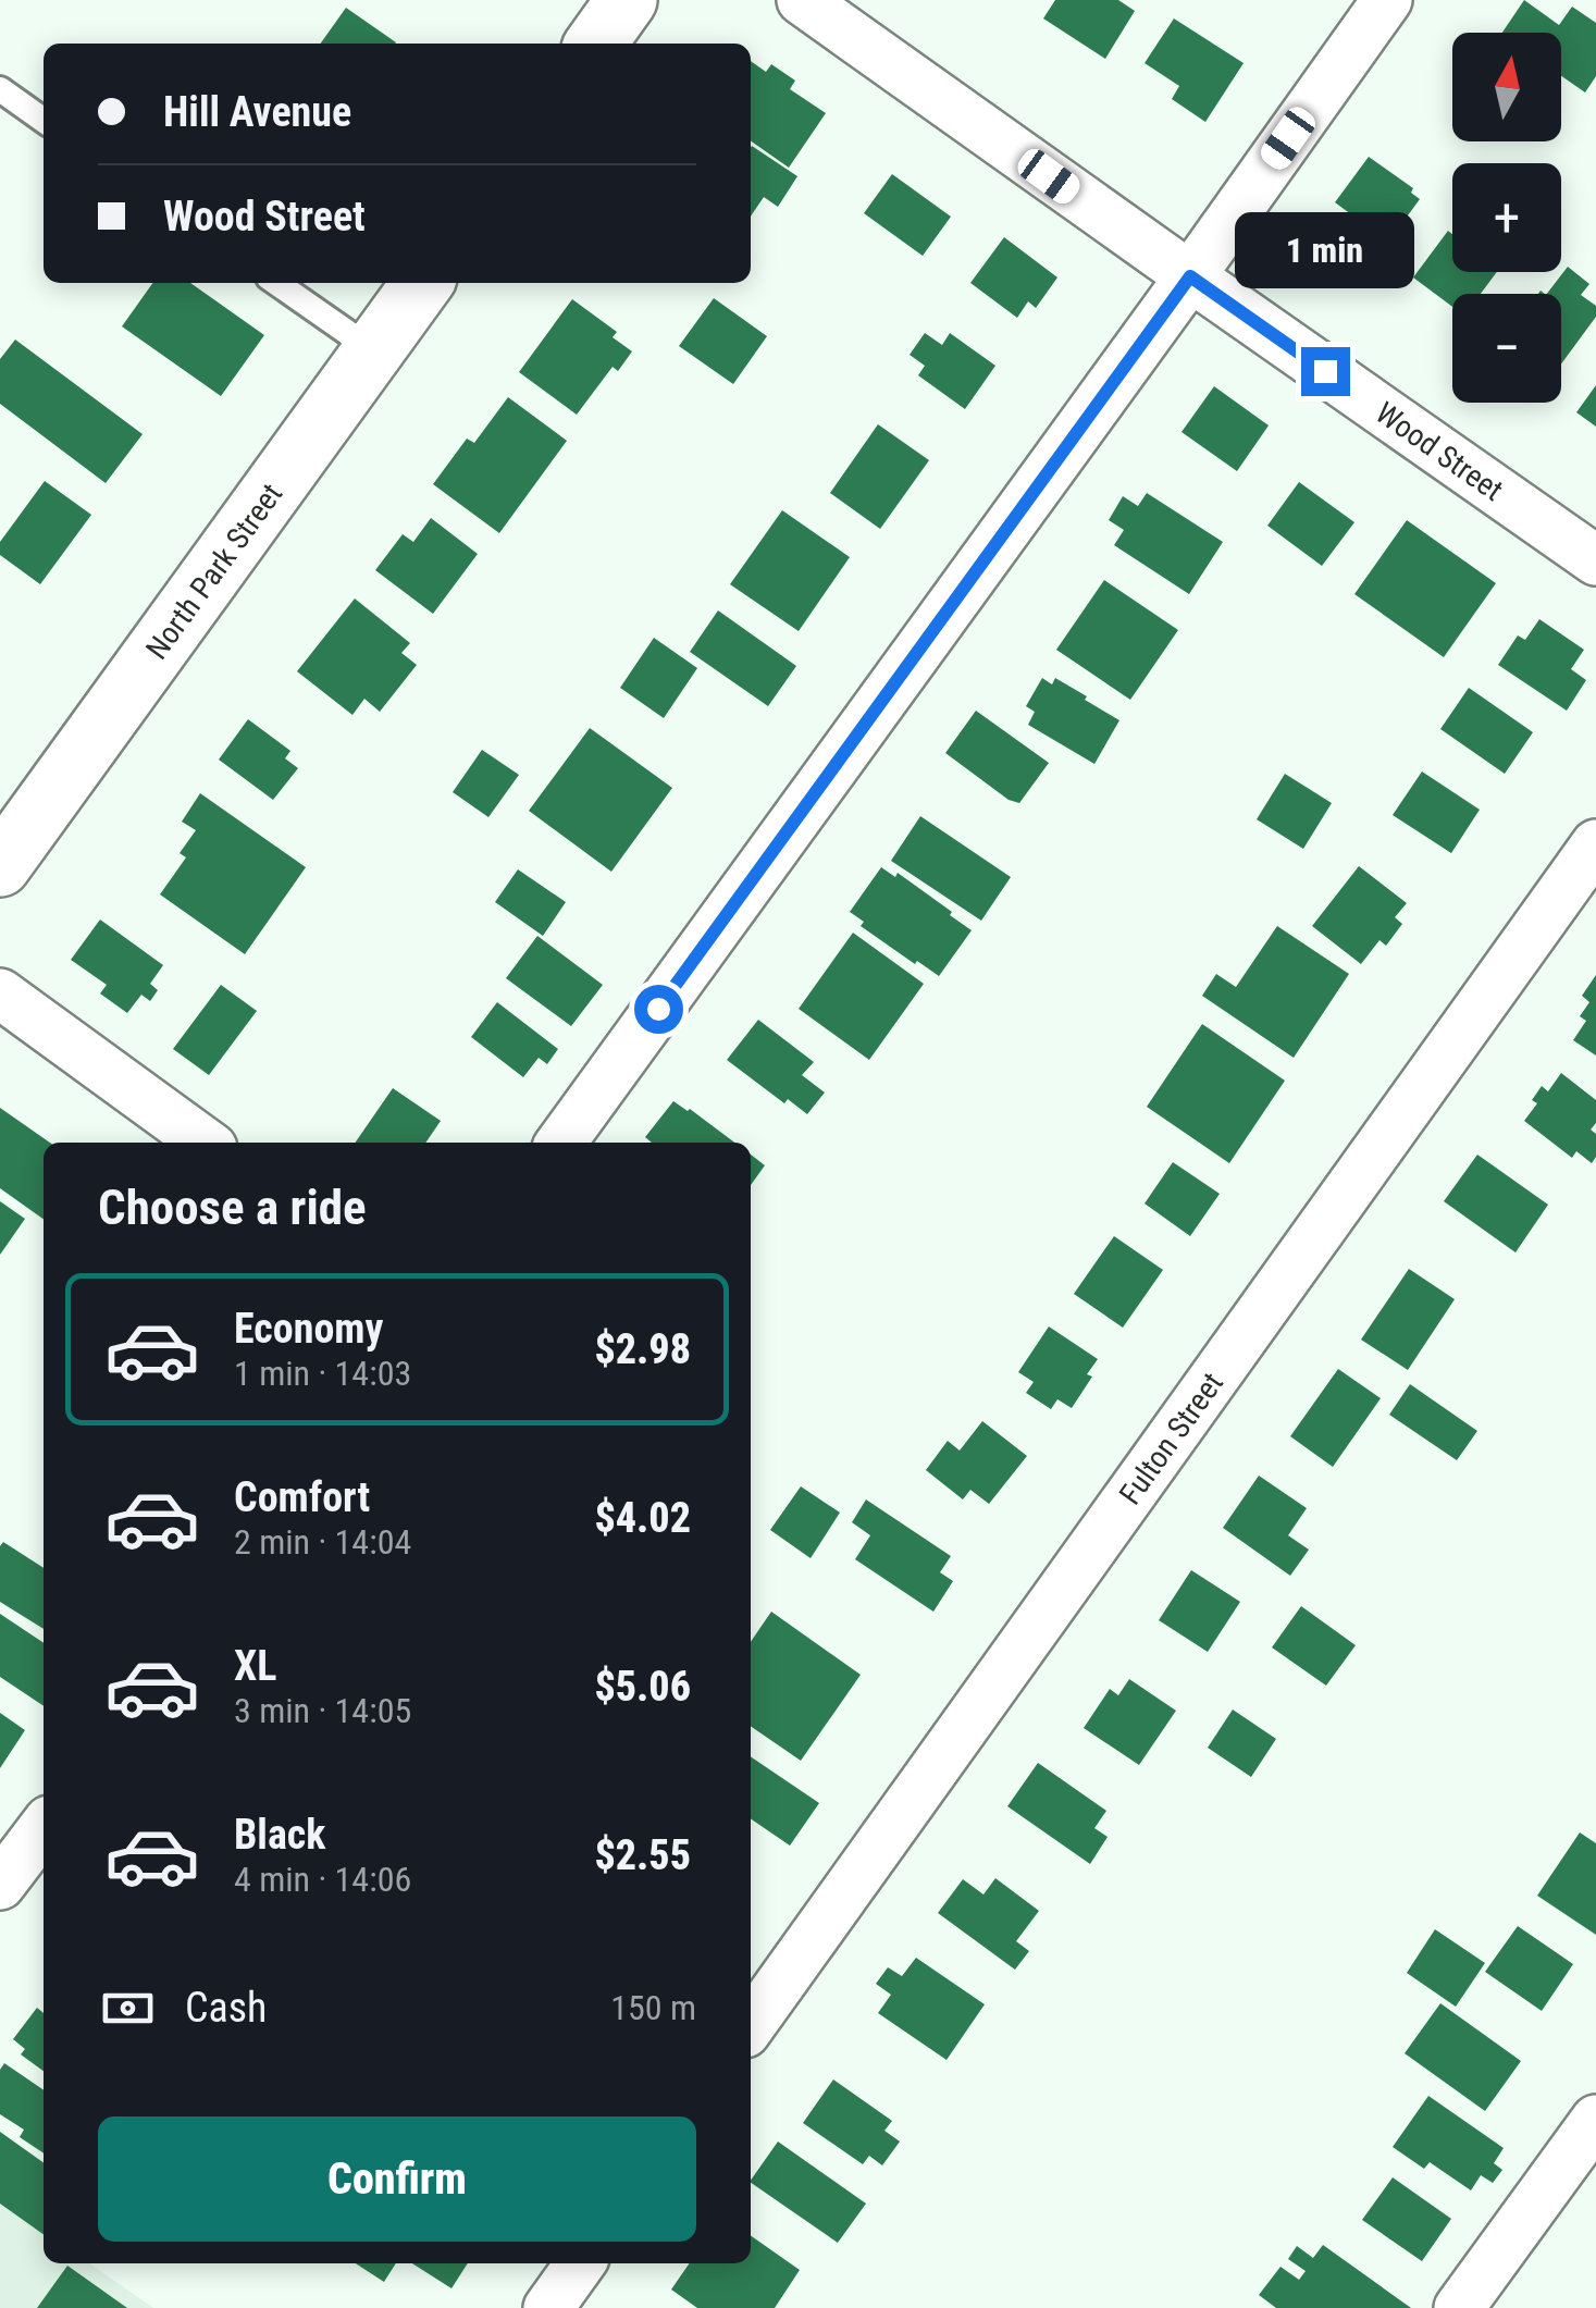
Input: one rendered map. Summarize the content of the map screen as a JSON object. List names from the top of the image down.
{
  "streets": {
    "main road": ["North Park Street"],
    "street": ["Wood Street", "Fulton Street"]
  },
  "north": "top",
  "page": {
    "map_buttons": ["+", "−"],
    "banner": ["Hill Avenue", "Wood Street"],
    "bubble": "1 min",
    "heading": "Choose a ride",
    "list": [
      {
        "name": "Economy",
        "note": "1 min · 14:03",
        "value": "$2.98"
      },
      {
        "name": "Comfort",
        "note": "2 min · 14:04",
        "value": "$4.02"
      },
      {
        "name": "XL",
        "note": "3 min · 14:05",
        "value": "$5.06"
      },
      {
        "name": "Black",
        "note": "4 min · 14:06",
        "value": "$2.55"
      }
    ],
    "pay": ["Cash", "150 m"],
    "buttons": "Confirm"
  }
}
